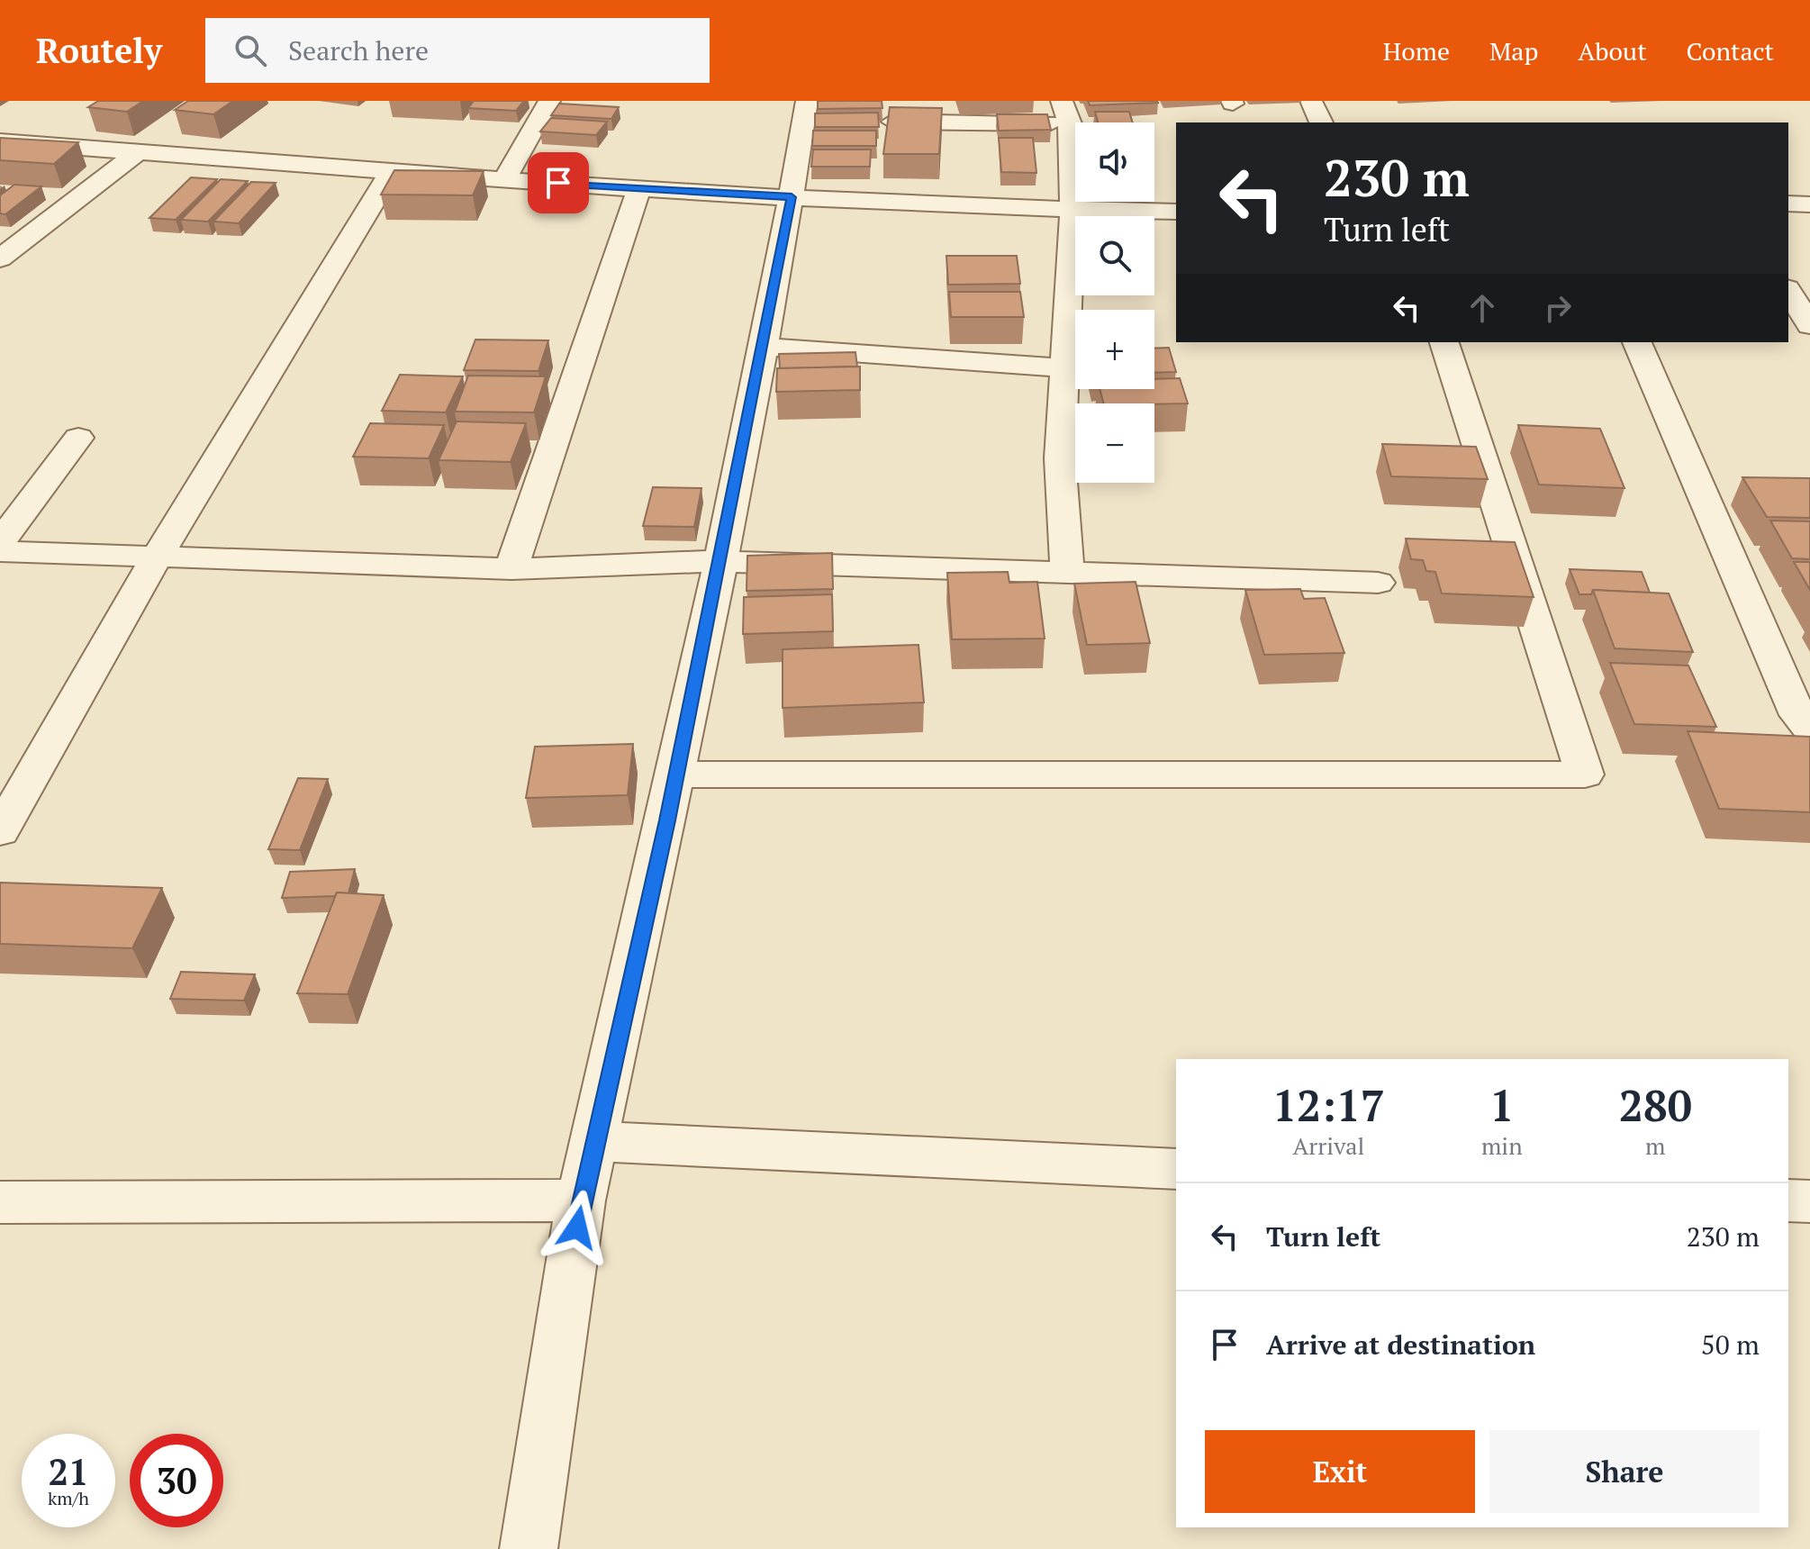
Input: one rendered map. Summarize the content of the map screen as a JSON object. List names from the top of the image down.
{
  "page": {
    "header": "Routely",
    "search": "Search here",
    "nav": [
      "Home",
      "Map",
      "About",
      "Contact"
    ],
    "map_buttons": ["+", "−"],
    "turn": ["230 m", "Turn left"],
    "eta": [
      "12:17",
      "Arrival",
      "1",
      "min",
      "280",
      "m"
    ],
    "list": [
      {
        "name": "Turn left",
        "value": "230 m"
      },
      {
        "name": "Arrive at destination",
        "value": "50 m"
      }
    ],
    "buttons": ["Exit", "Share"],
    "speed": "21 km/h",
    "limit": "30"
  }
}
